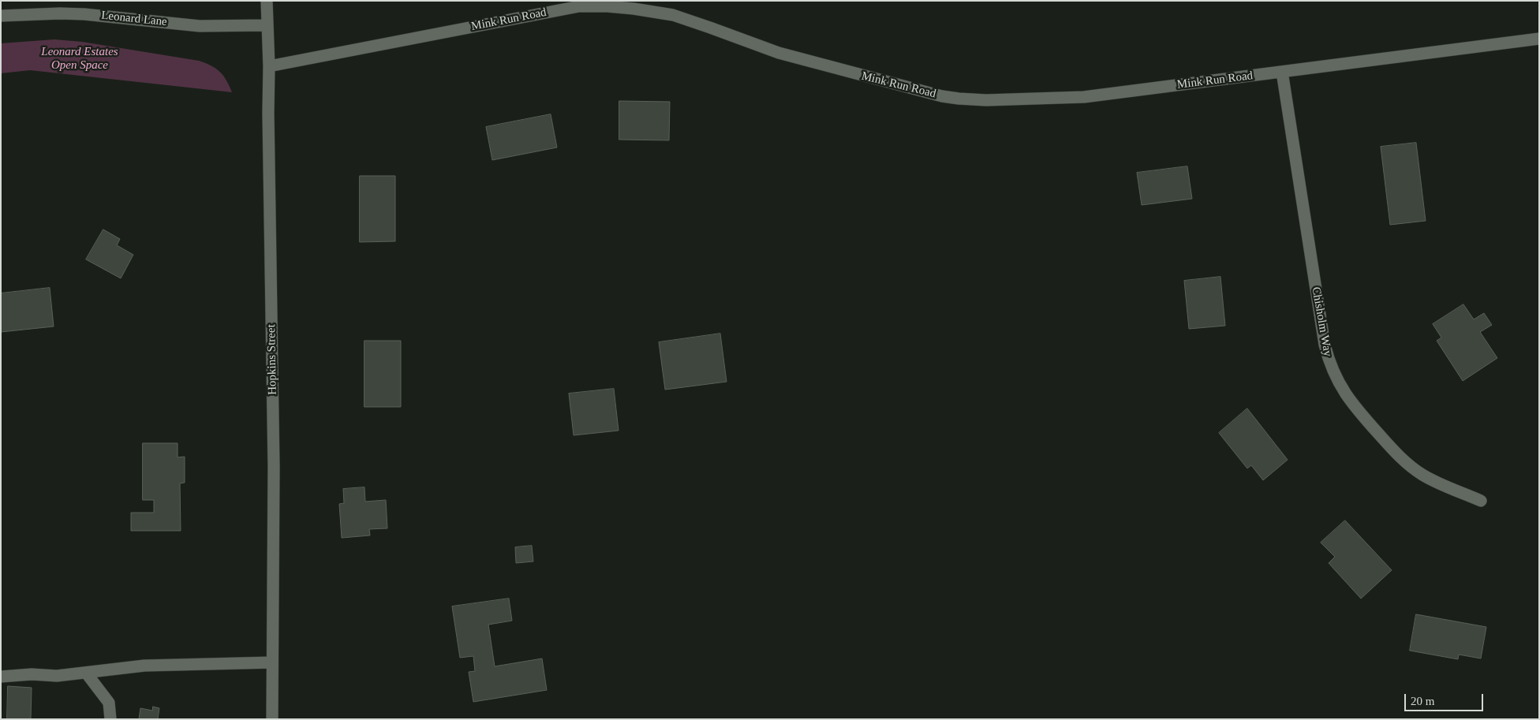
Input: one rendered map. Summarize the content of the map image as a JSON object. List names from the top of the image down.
{
  "streets": {
    "street": [
      "Leonard Lane",
      "Mink Run Road",
      "Chisholm Way",
      "Hopkins Street"
    ]
  },
  "crossings": [
    ["Leonard Lane", "Hopkins Street"],
    ["Mink Run Road", "Chisholm Way"],
    ["Mink Run Road", "Hopkins Street"]
  ],
  "parks": ["Leonard Estates Open Space"],
  "scale_bar": "20 m"
}
